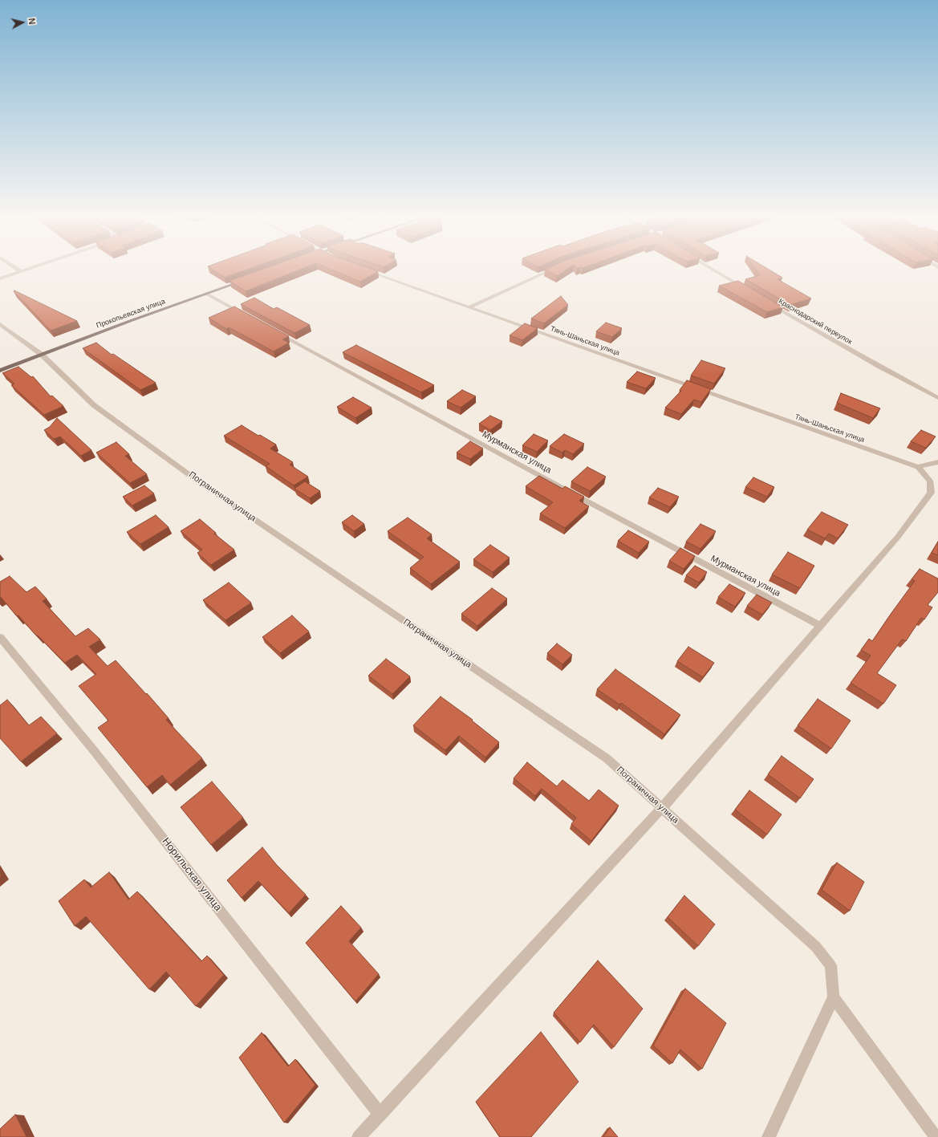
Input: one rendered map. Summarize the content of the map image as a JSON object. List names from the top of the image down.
{
  "streets": {
    "main road": ["Прокопьевская улица"],
    "street": [
      "Краснодарский переулок",
      "Тянь-Шаньская улица",
      "Мурманская улица",
      "Пограничная улица",
      "Норильская улица"
    ]
  },
  "crossings": [
    ["Прокопьевская улица", "Пограничная улица"]
  ],
  "north": "right"
}
